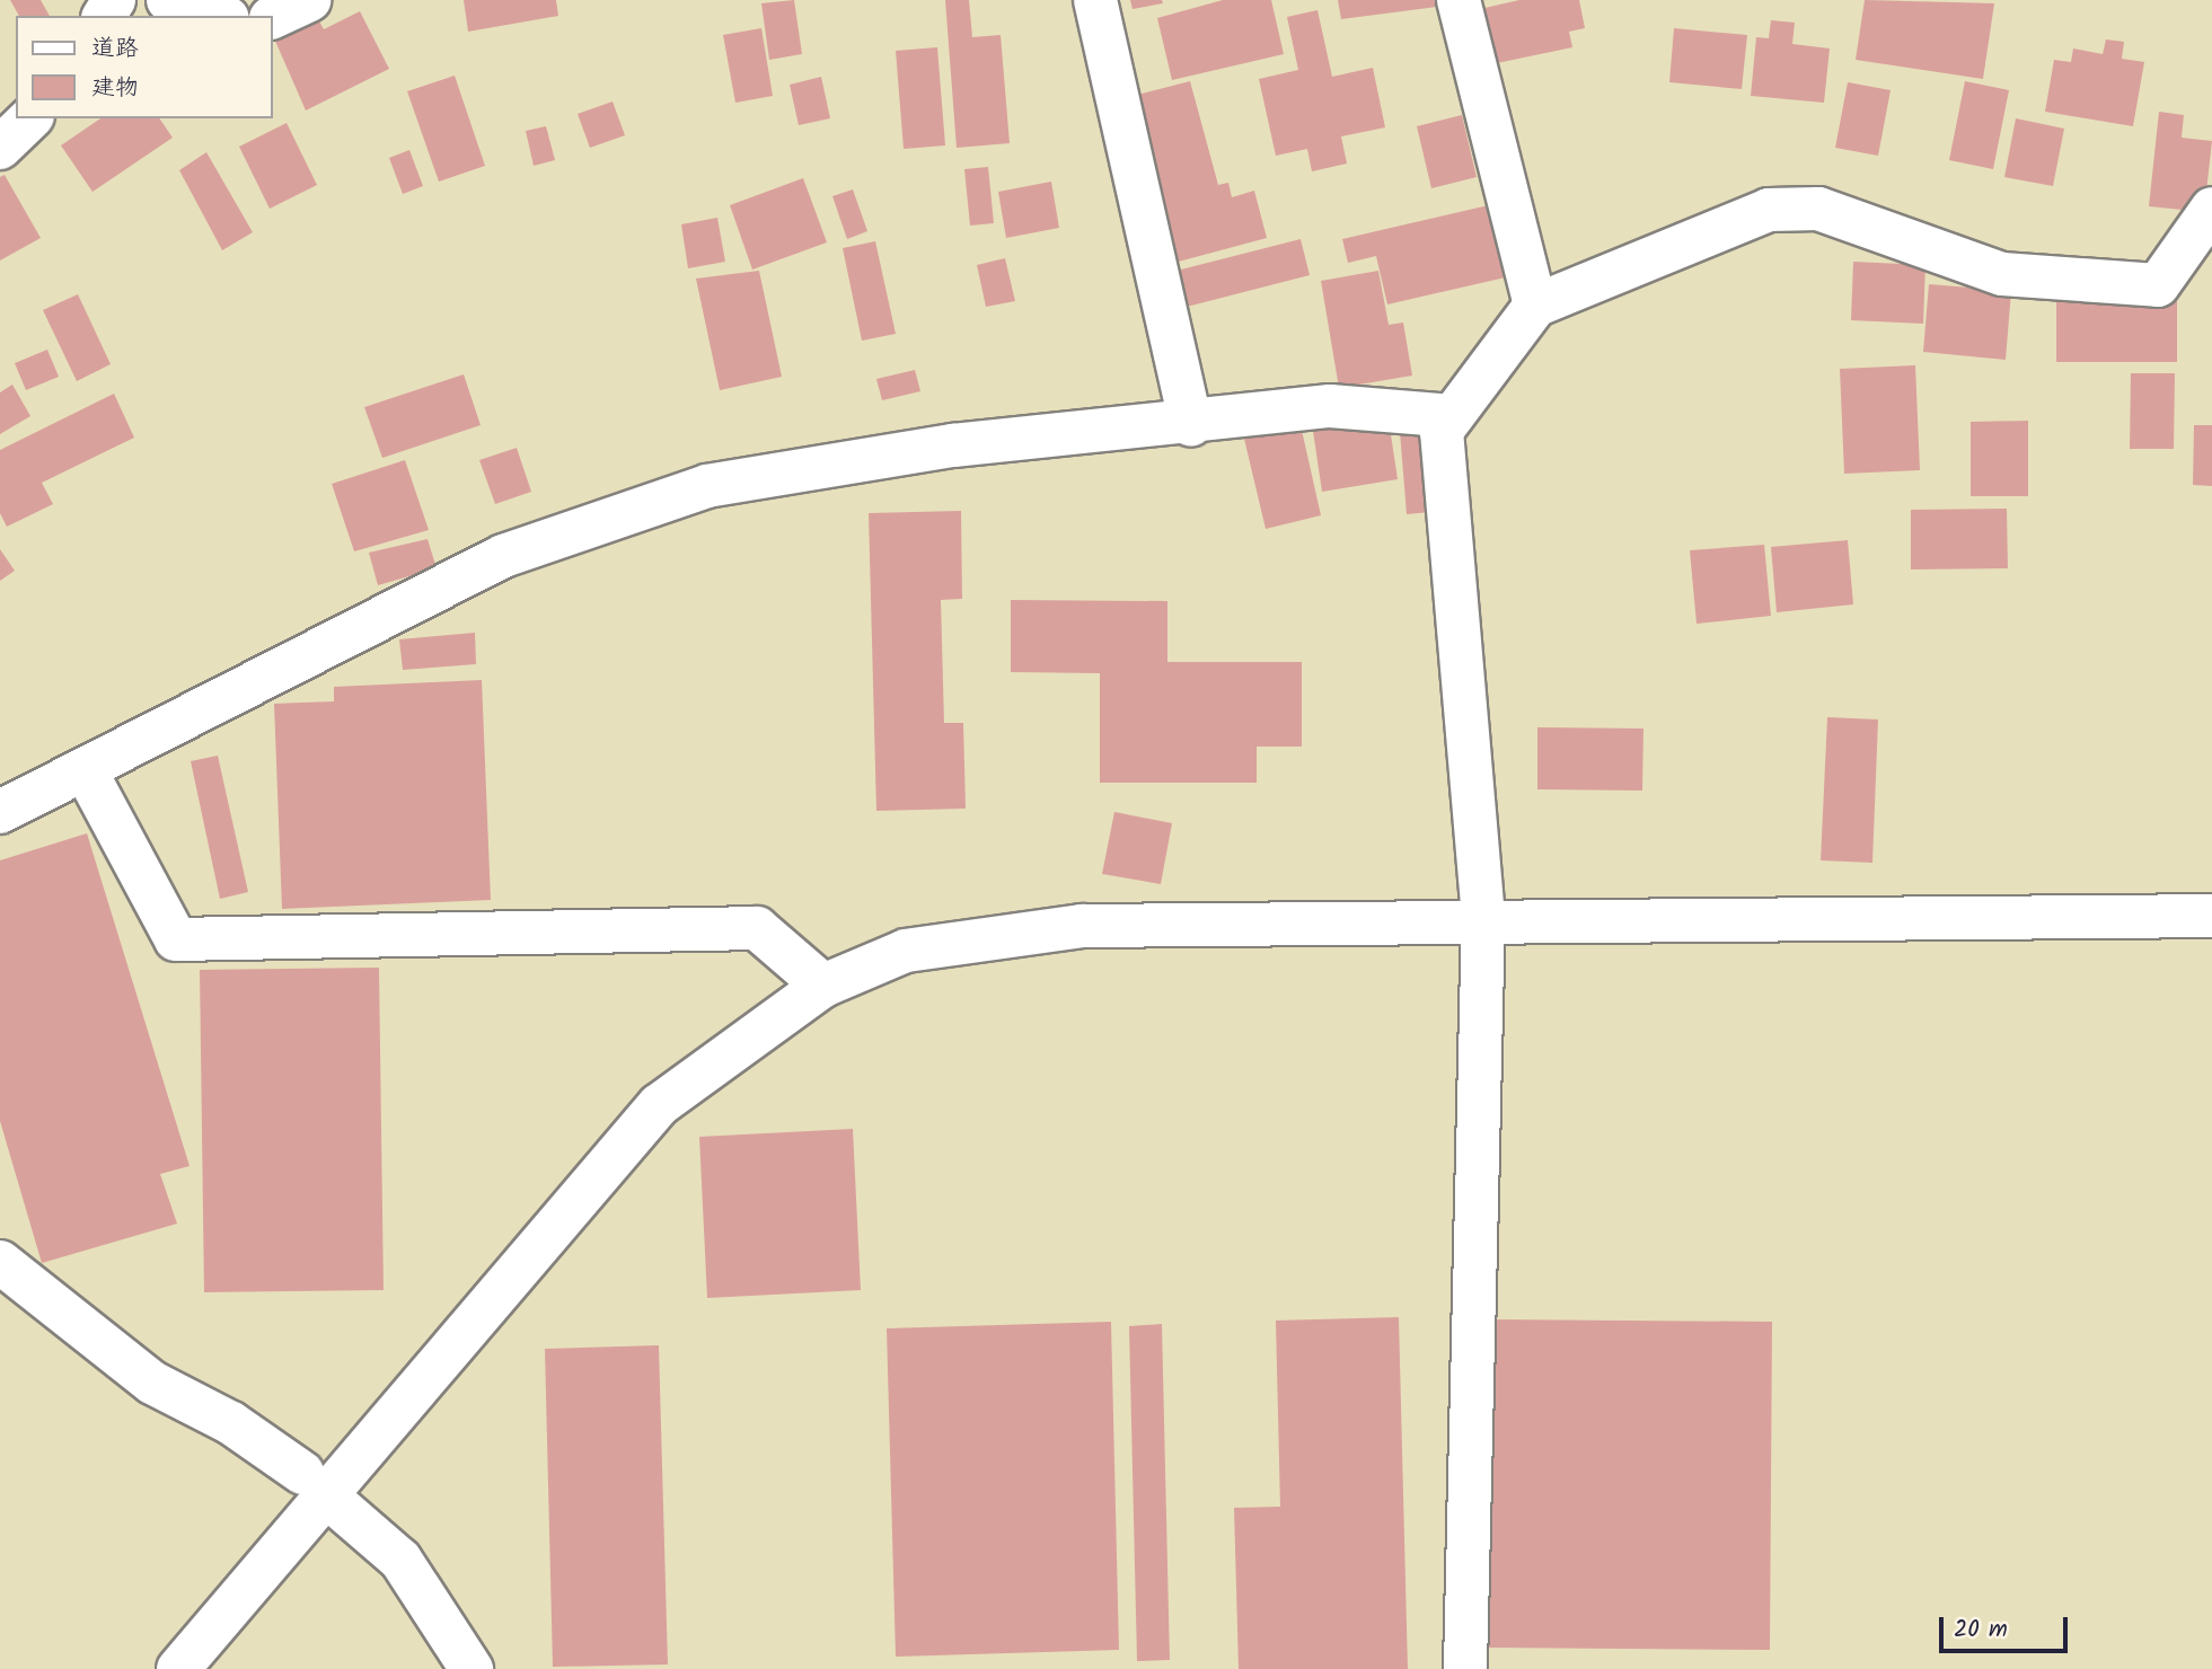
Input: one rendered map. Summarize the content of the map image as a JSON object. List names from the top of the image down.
{
  "legend": ["道路", "建物"],
  "scale_bar": "20 m"
}
